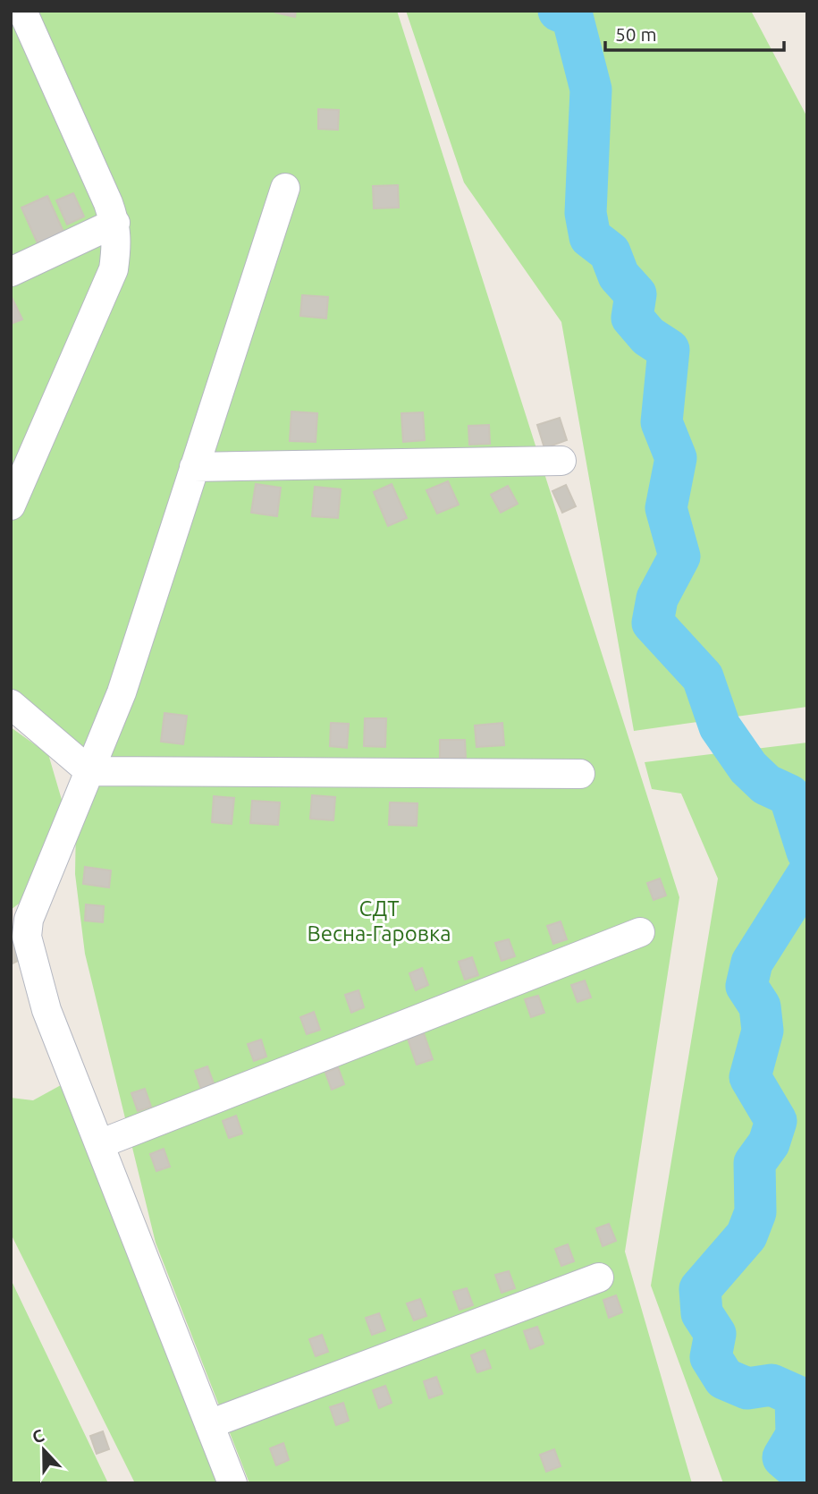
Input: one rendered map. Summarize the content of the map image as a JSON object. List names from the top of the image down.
{
  "parks": ["СДТ Весна-Гаровка"],
  "scale_bar": "50 m",
  "north": "top"
}
